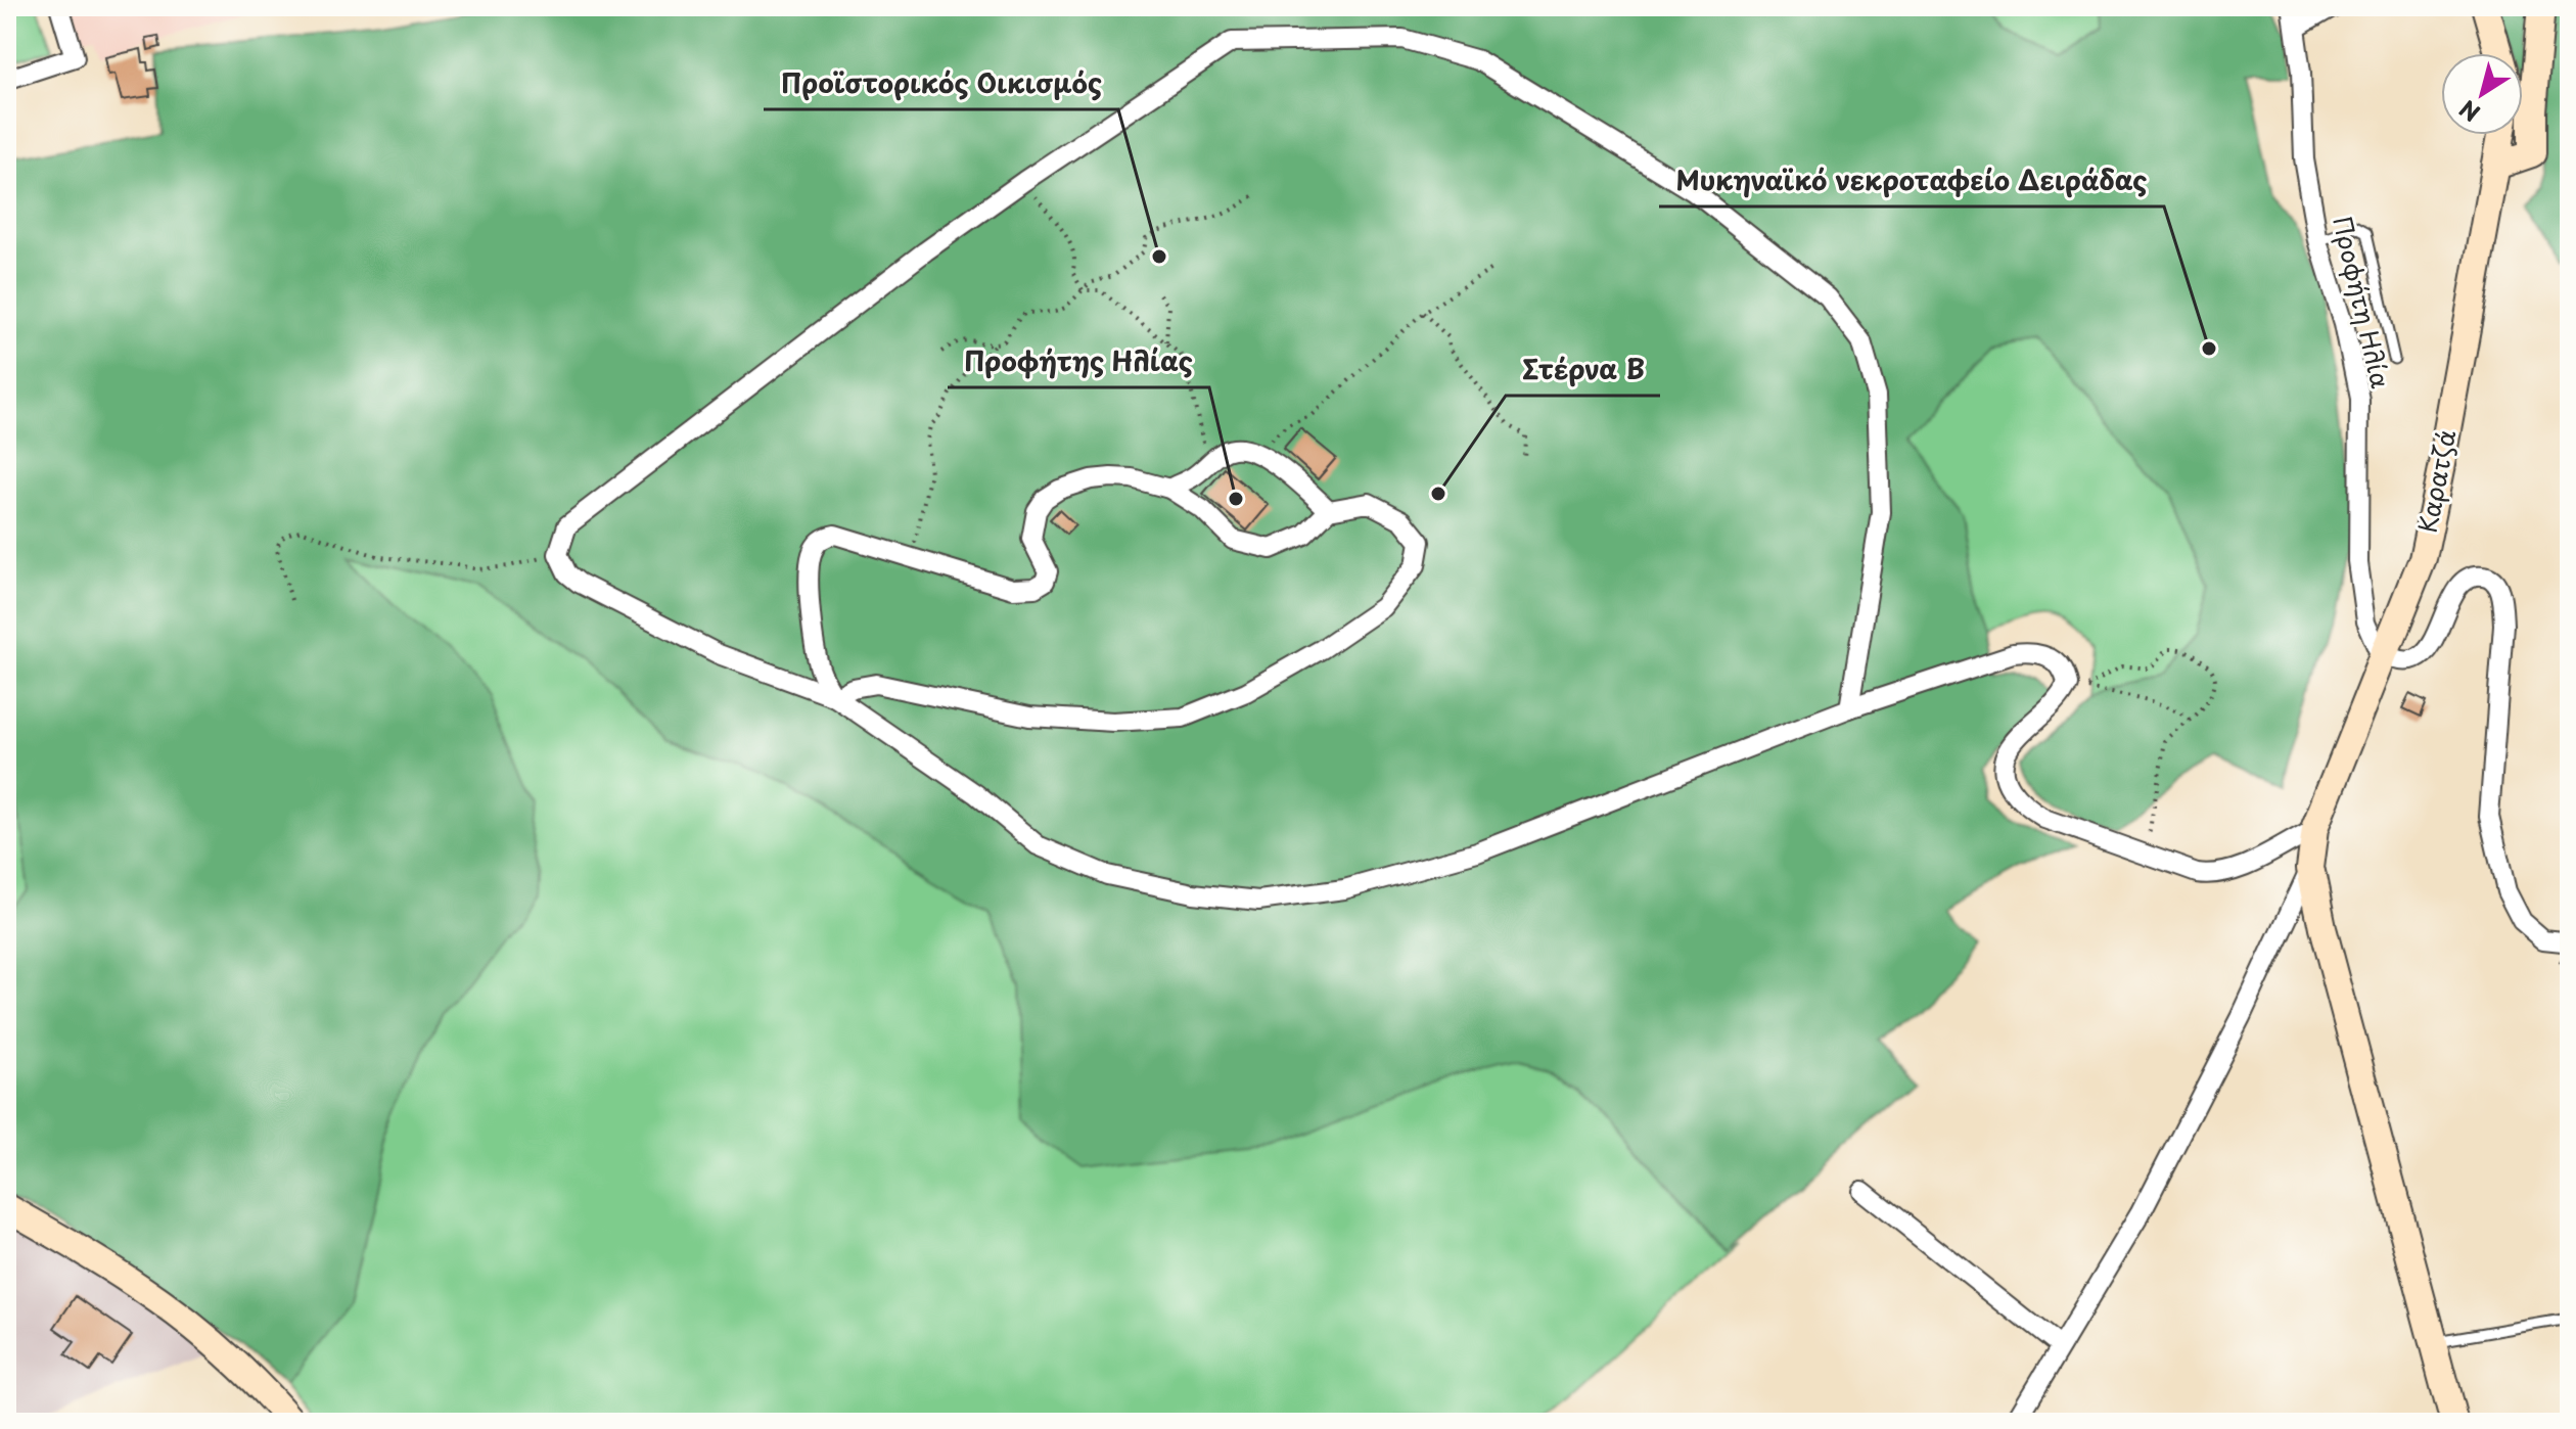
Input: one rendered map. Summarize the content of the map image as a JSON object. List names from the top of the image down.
{
  "streets": {
    "street": ["Προφήτη Ηλία", "Καρατζά"]
  },
  "crossings": [
    ["Προφήτη Ηλία", "Καρατζά"]
  ],
  "places": [
    "Προϊστορικός Οικισμός",
    "Μυκηναϊκό νεκροταφείο Δειράδας",
    "Στέρνα Β",
    "Προφήτης Ηλίας"
  ],
  "north": "bottom left"
}
